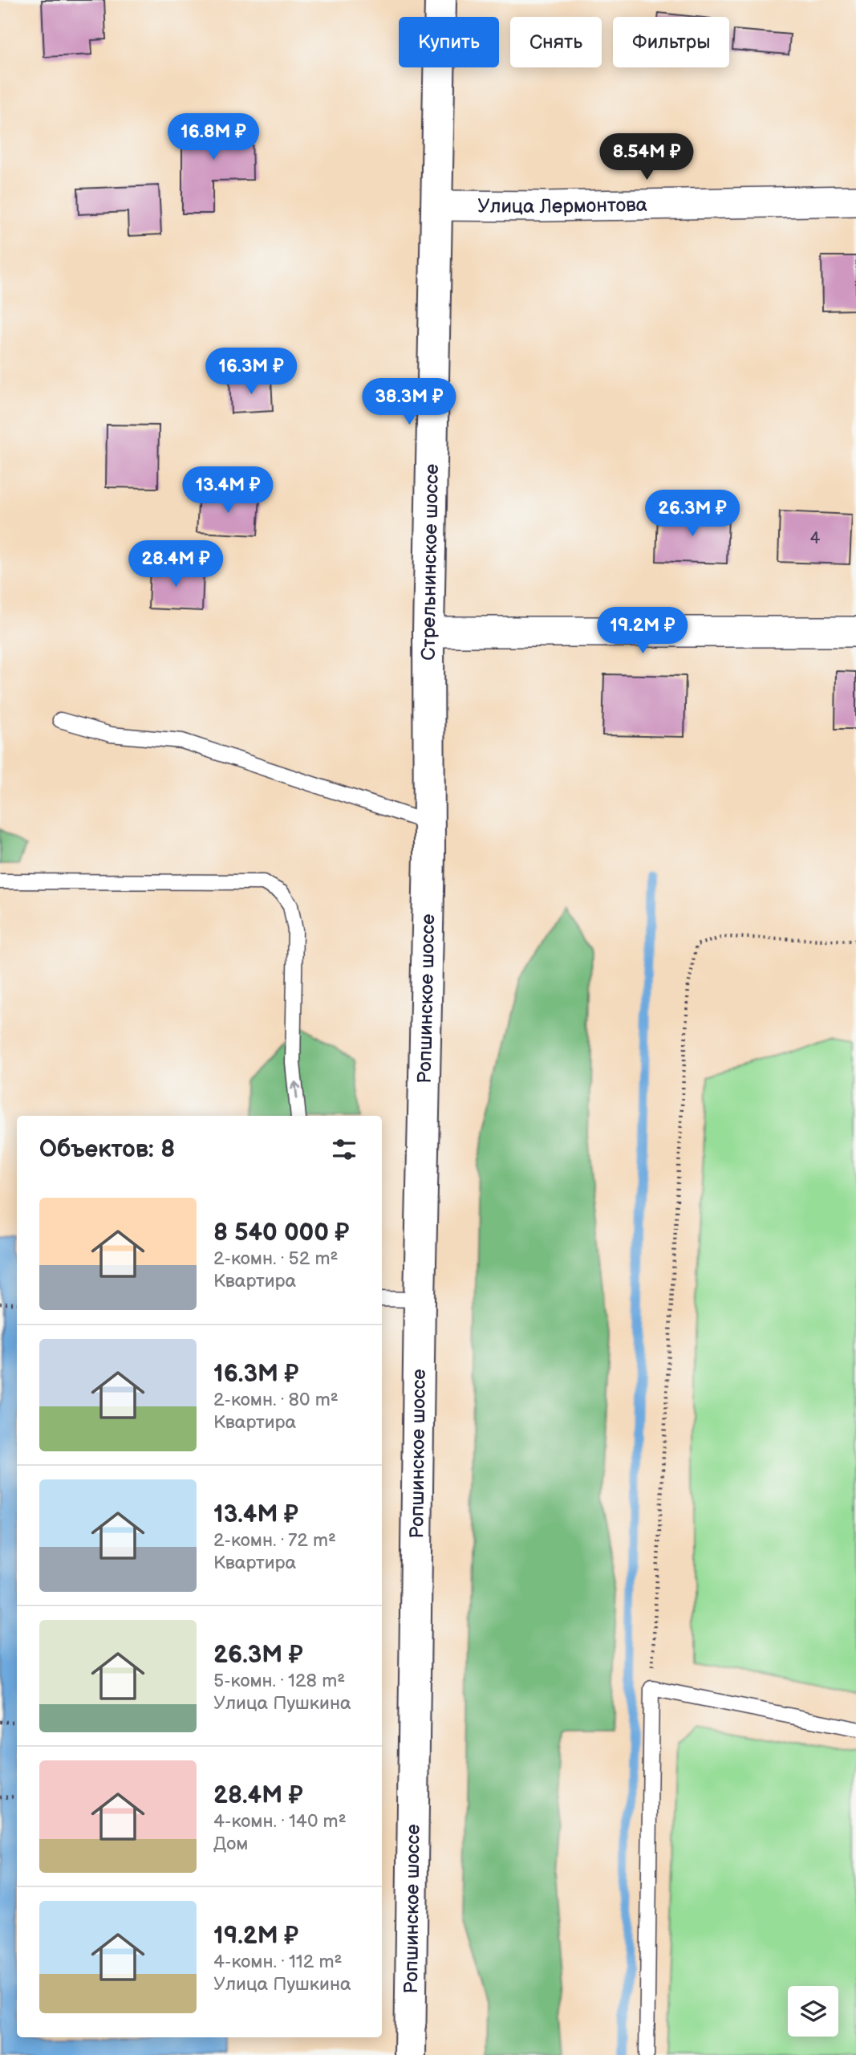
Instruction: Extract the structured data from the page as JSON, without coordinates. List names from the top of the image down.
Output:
{
  "streets": {
    "main road": ["Стрельнинское шоссе", "Ропшинское шоссе"],
    "street": ["Улица Лермонтова"]
  },
  "crossings": [
    ["Улица Лермонтова", "Стрельнинское шоссе"],
    ["Стрельнинское шоссе", "Ропшинское шоссе"]
  ],
  "house_numbers": ["4"],
  "page": {
    "chip": ["Купить", "Снять", "Фильтры"],
    "price": [
      "16.8M ₽",
      "8.54M ₽",
      "16.3M ₽",
      "38.3M ₽",
      "13.4M ₽",
      "26.3M ₽",
      "28.4M ₽",
      "19.2M ₽"
    ],
    "heading": "Объектов: 8",
    "list": [
      {
        "name": "8 540 000 ₽",
        "note": "2-комн. · 52 m² · Квартира"
      },
      {
        "name": "16.3M ₽",
        "note": "2-комн. · 80 m² · Квартира"
      },
      {
        "name": "13.4M ₽",
        "note": "2-комн. · 72 m² · Квартира"
      },
      {
        "name": "26.3M ₽",
        "note": "5-комн. · 128 m² · Улица Пушкина"
      },
      {
        "name": "28.4M ₽",
        "note": "4-комн. · 140 m² · Дом"
      },
      {
        "name": "19.2M ₽",
        "note": "4-комн. · 112 m² · Улица Пушкина"
      }
    ]
  }
}
